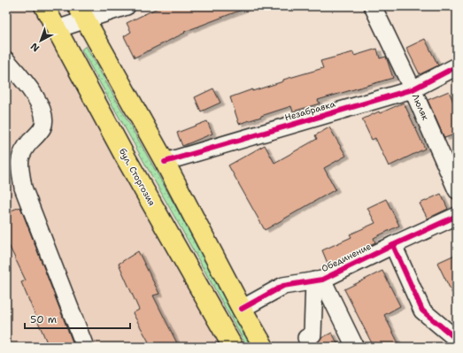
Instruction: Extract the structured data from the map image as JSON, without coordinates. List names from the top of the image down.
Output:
{
  "streets": {
    "main road": ["бул. Сторгозия"],
    "street": ["Люляк", "Незабравка", "Обединение"]
  },
  "crossings": [
    ["Люляк", "Незабравка"]
  ],
  "scale_bar": "50 m",
  "north": "bottom left"
}
